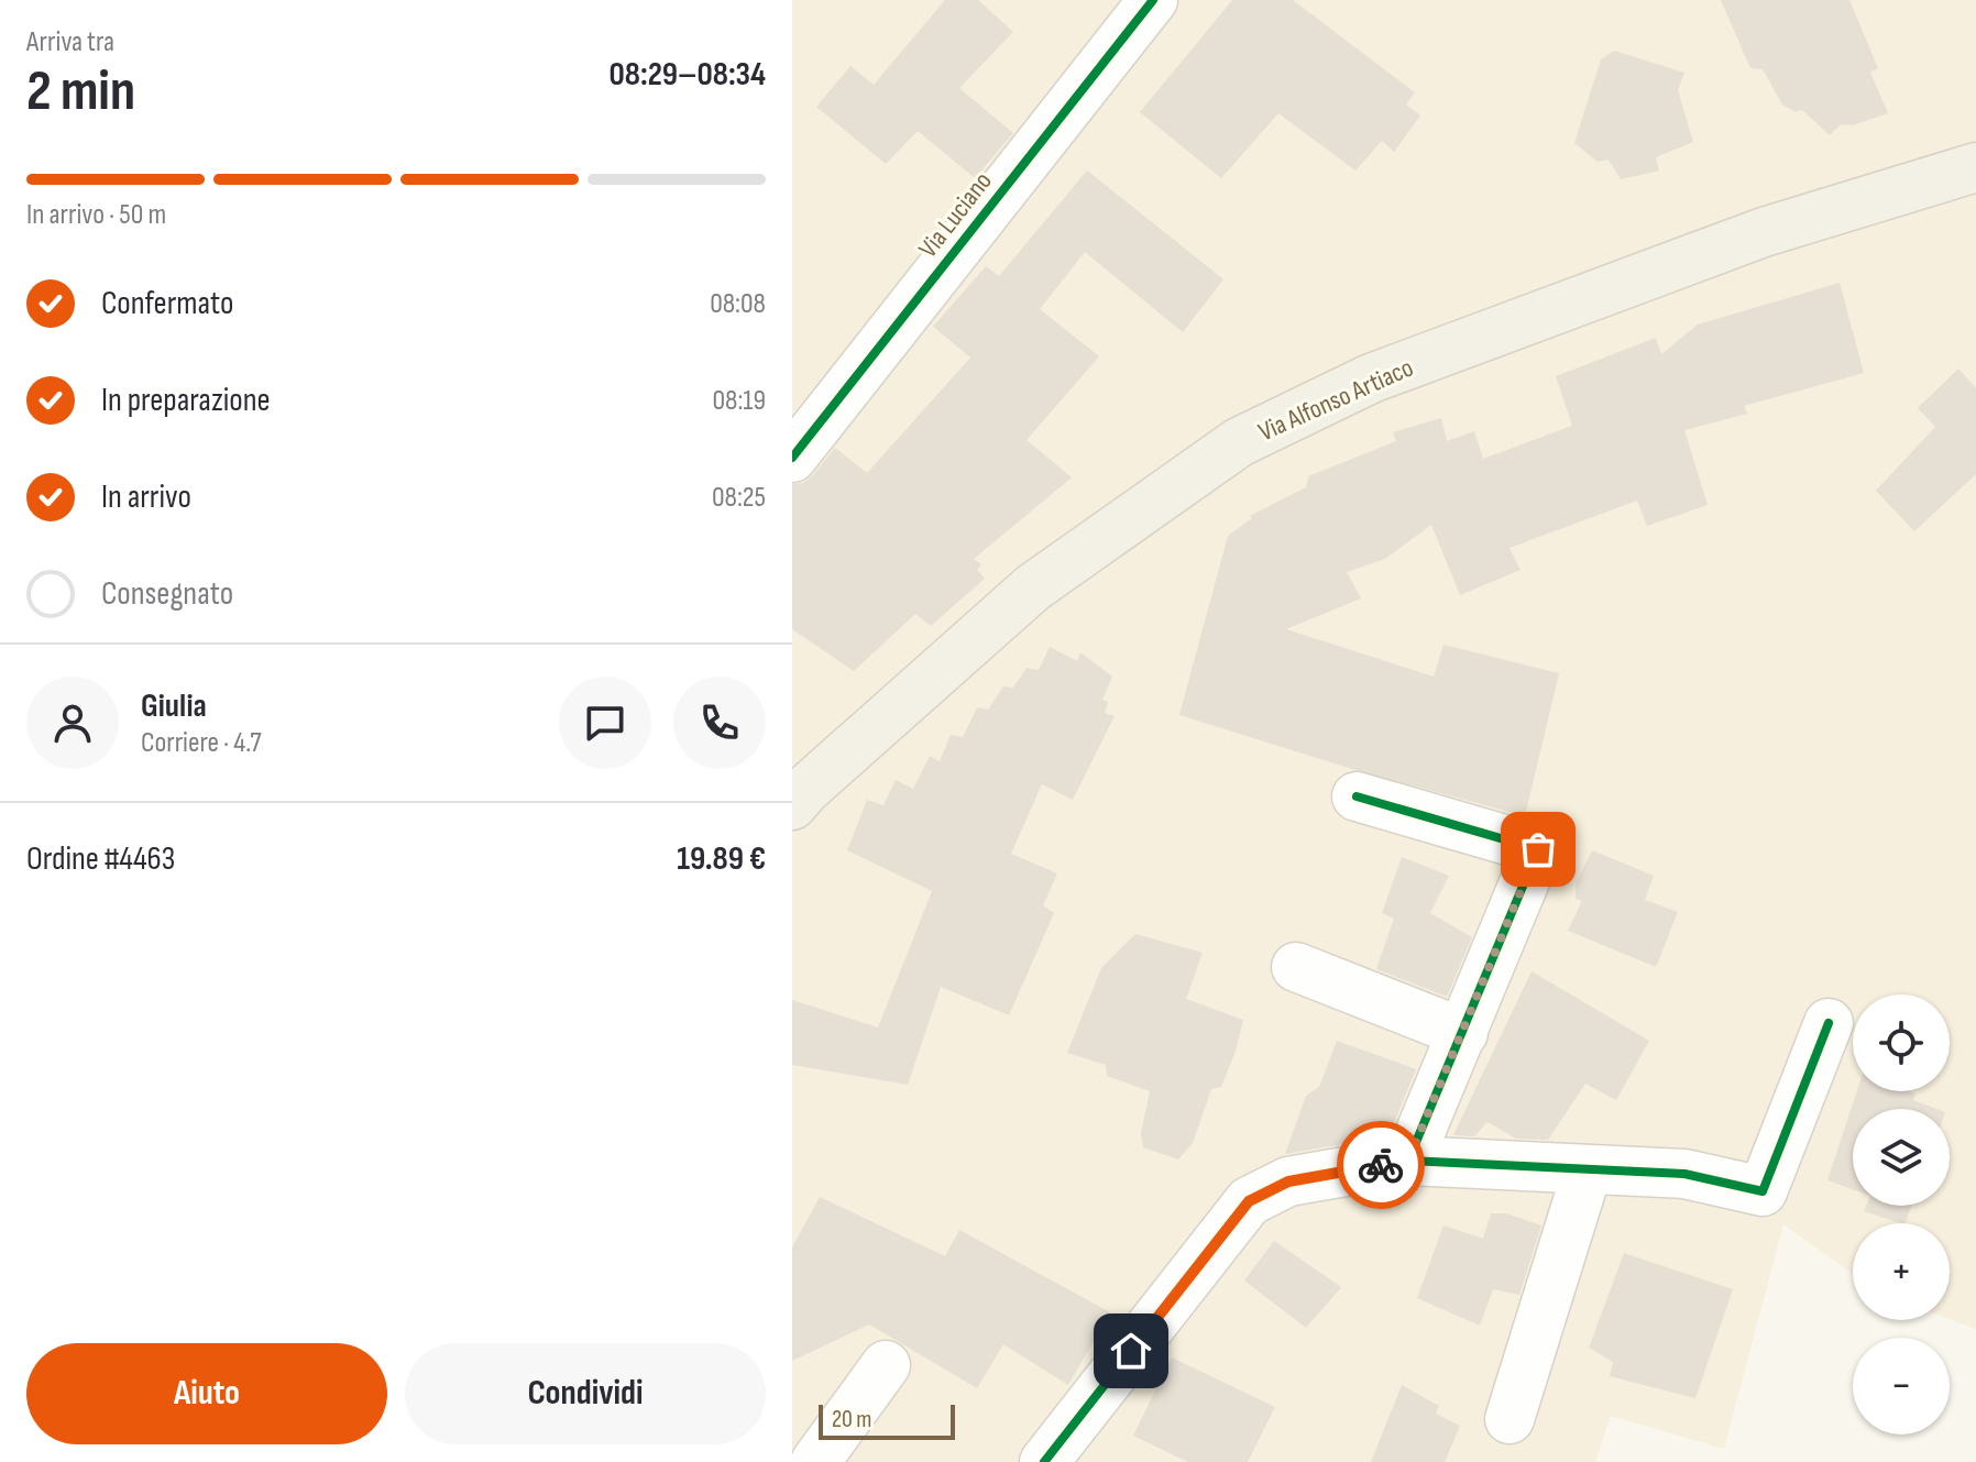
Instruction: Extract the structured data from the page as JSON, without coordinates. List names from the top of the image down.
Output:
{
  "streets": {
    "main road": ["Via Alfonso Artiaco"],
    "street": ["Via Luciano"]
  },
  "scale_bar": "20 m",
  "page": {
    "heading": ["2 min", "Arriva tra", "08:29–08:34"],
    "panel": [
      "Giulia",
      "Corriere · 4.7",
      "Ordine #4463",
      "19.89 €"
    ],
    "bar": "In arrivo · 50 m",
    "list": [
      ["Confermato", "08:08"],
      ["In preparazione", "08:19"],
      ["In arrivo", "08:25"],
      "Consegnato"
    ],
    "map_buttons": ["+", "−"],
    "buttons": ["Aiuto", "Condividi"],
    "scale": "20 m"
  }
}
